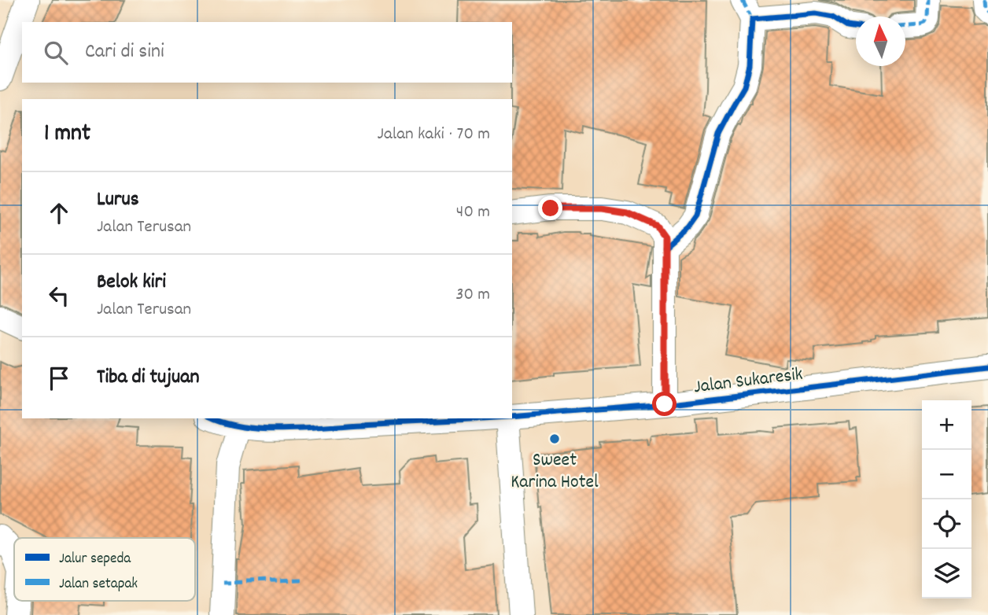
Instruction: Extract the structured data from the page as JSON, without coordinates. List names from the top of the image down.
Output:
{
  "streets": {
    "street": ["Jalan Sukaresik"]
  },
  "places": ["Sweet Karina Hotel"],
  "legend": ["Jalur sepeda", "Jalan setapak"],
  "north": "top",
  "page": {
    "search": "Cari di sini",
    "heading": ["1 mnt", "Jalan kaki · 70 m"],
    "list": [
      ["Lurus", "Jalan Terusan", "40 m"],
      ["Belok kiri", "Jalan Terusan", "30 m"],
      "Tiba di tujuan"
    ],
    "map_buttons": ["+", "−"]
  }
}
